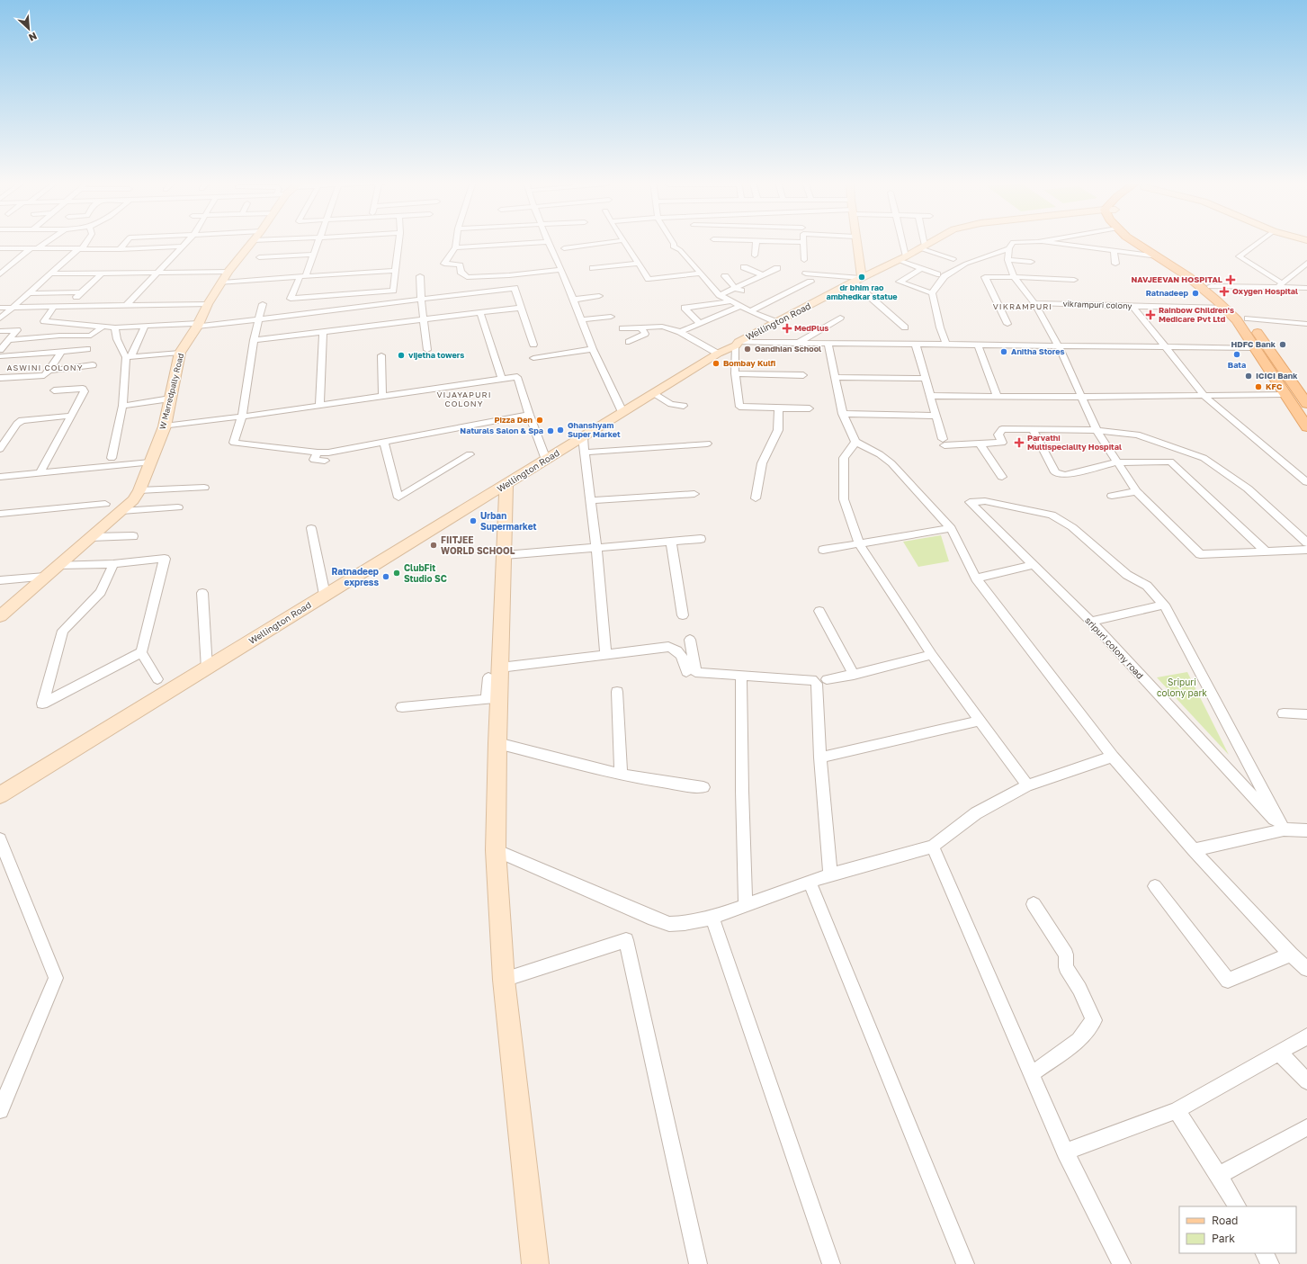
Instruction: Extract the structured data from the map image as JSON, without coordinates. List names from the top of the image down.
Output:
{
  "streets": {
    "main road": ["Wellington Road", "W Marredpally Road"],
    "street": ["vikrampuri colony", "sripuri colony road"]
  },
  "districts": ["VIKRAMPURI", "ASWINI COLONY", "VIJAYAPURI COLONY"],
  "parks": ["Sripuri colony park"],
  "places": {
    "other": [
      "dr bhim rao ambhedkar statue",
      "Ratnadeep",
      "HDFC Bank",
      "Gandhian School",
      "Anitha Stores",
      "Bata",
      "vijetha towers",
      "Bombay Kulfi",
      "ICICI Bank",
      "KFC",
      "Pizza Den",
      "Ghanshyam Super Market",
      "Naturals Salon & Spa",
      "Urban Supermarket",
      "FIITJEE WORLD SCHOOL",
      "ClubFit Studio SC",
      "Ratnadeep express"
    ],
    "health": [
      "NAVJEEVAN HOSPITAL",
      "Oxygen Hospital",
      "Rainbow Children's Medicare Pvt Ltd",
      "MedPlus",
      "Parvathi Multispeciality Hospital"
    ]
  },
  "legend": ["Road", "Park"],
  "north": "bottom right"
}
